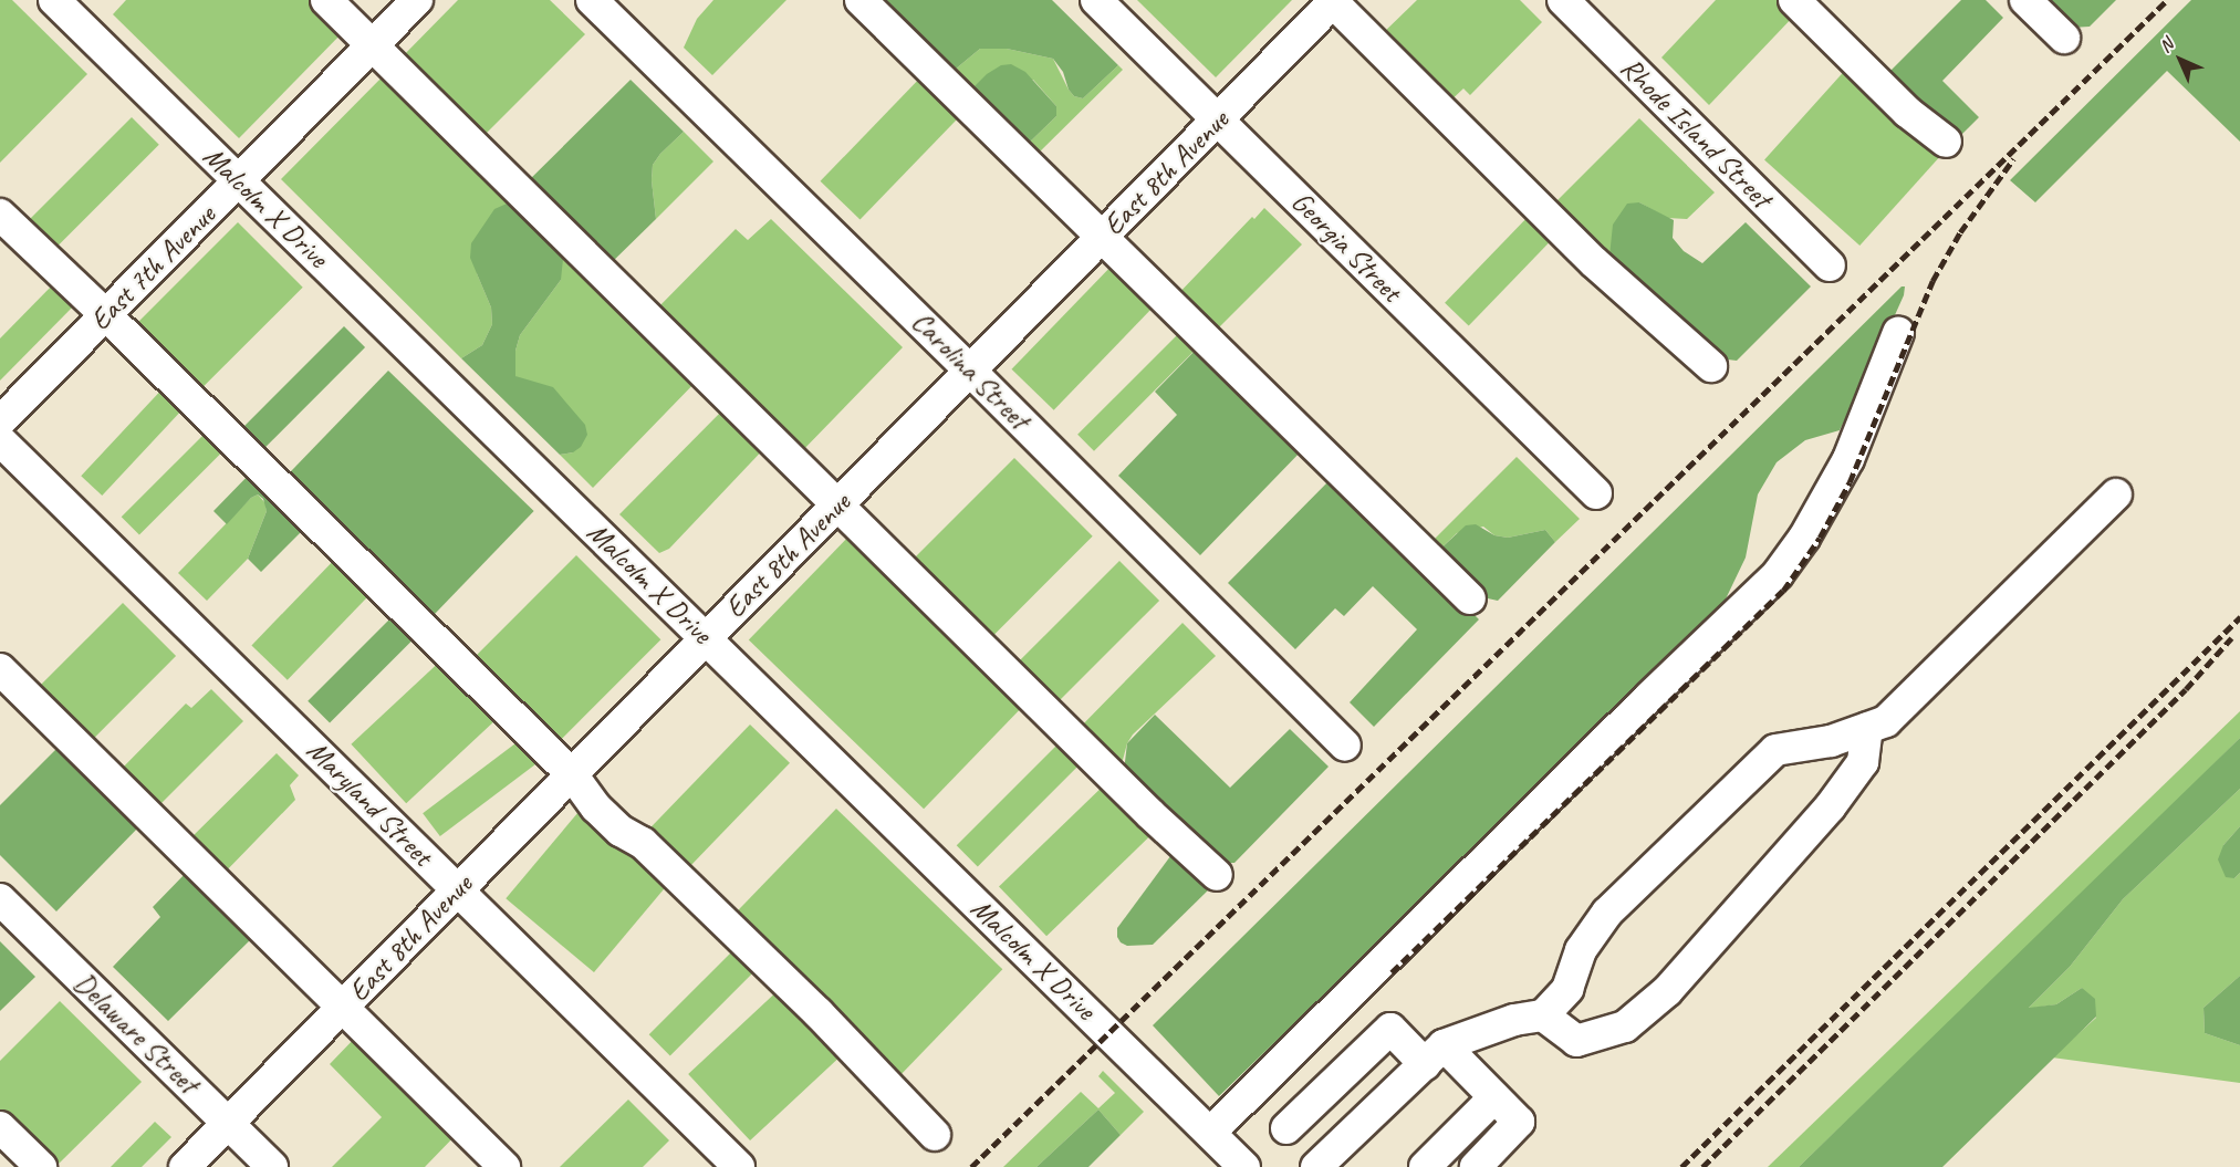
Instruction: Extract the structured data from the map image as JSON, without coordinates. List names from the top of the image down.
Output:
{
  "streets": {
    "street": [
      "Rhode Island Street",
      "East 8th Avenue",
      "Malcolm X Drive",
      "Georgia Street",
      "East 7th Avenue",
      "Carolina Street",
      "Maryland Street",
      "Delaware Street"
    ]
  },
  "crossings": [
    ["East 8th Avenue", "Malcolm X Drive"],
    ["East 8th Avenue", "Georgia Street"],
    ["East 8th Avenue", "Carolina Street"],
    ["East 8th Avenue", "Maryland Street"],
    ["East 8th Avenue", "Delaware Street"],
    ["Malcolm X Drive", "East 7th Avenue"]
  ],
  "north": "top left"
}
